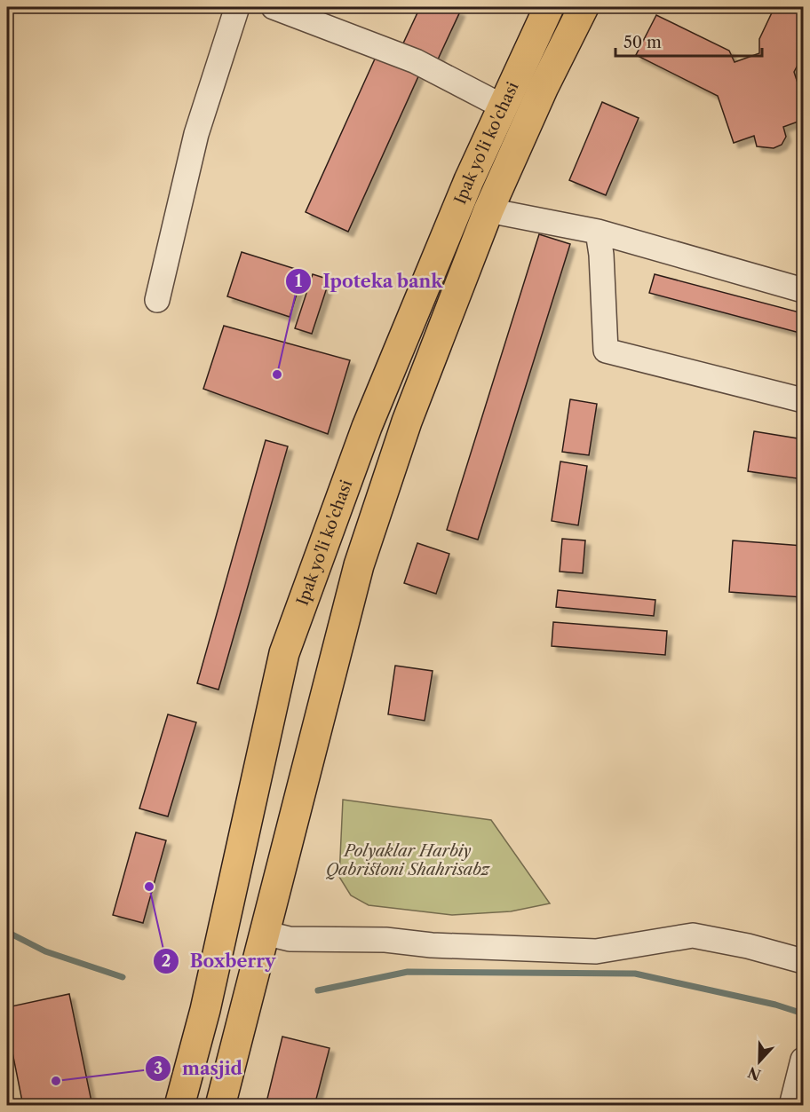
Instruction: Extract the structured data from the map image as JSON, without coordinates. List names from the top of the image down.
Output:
{
  "streets": {
    "main road": ["Ipak yo'li ko'chasi"]
  },
  "parks": ["Polyaklar Harbiy Qabristoni Shahrisabz"],
  "places": ["Ipoteka bank", "Boxberry", "masjid"],
  "scale_bar": "50 m",
  "north": "bottom"
}
